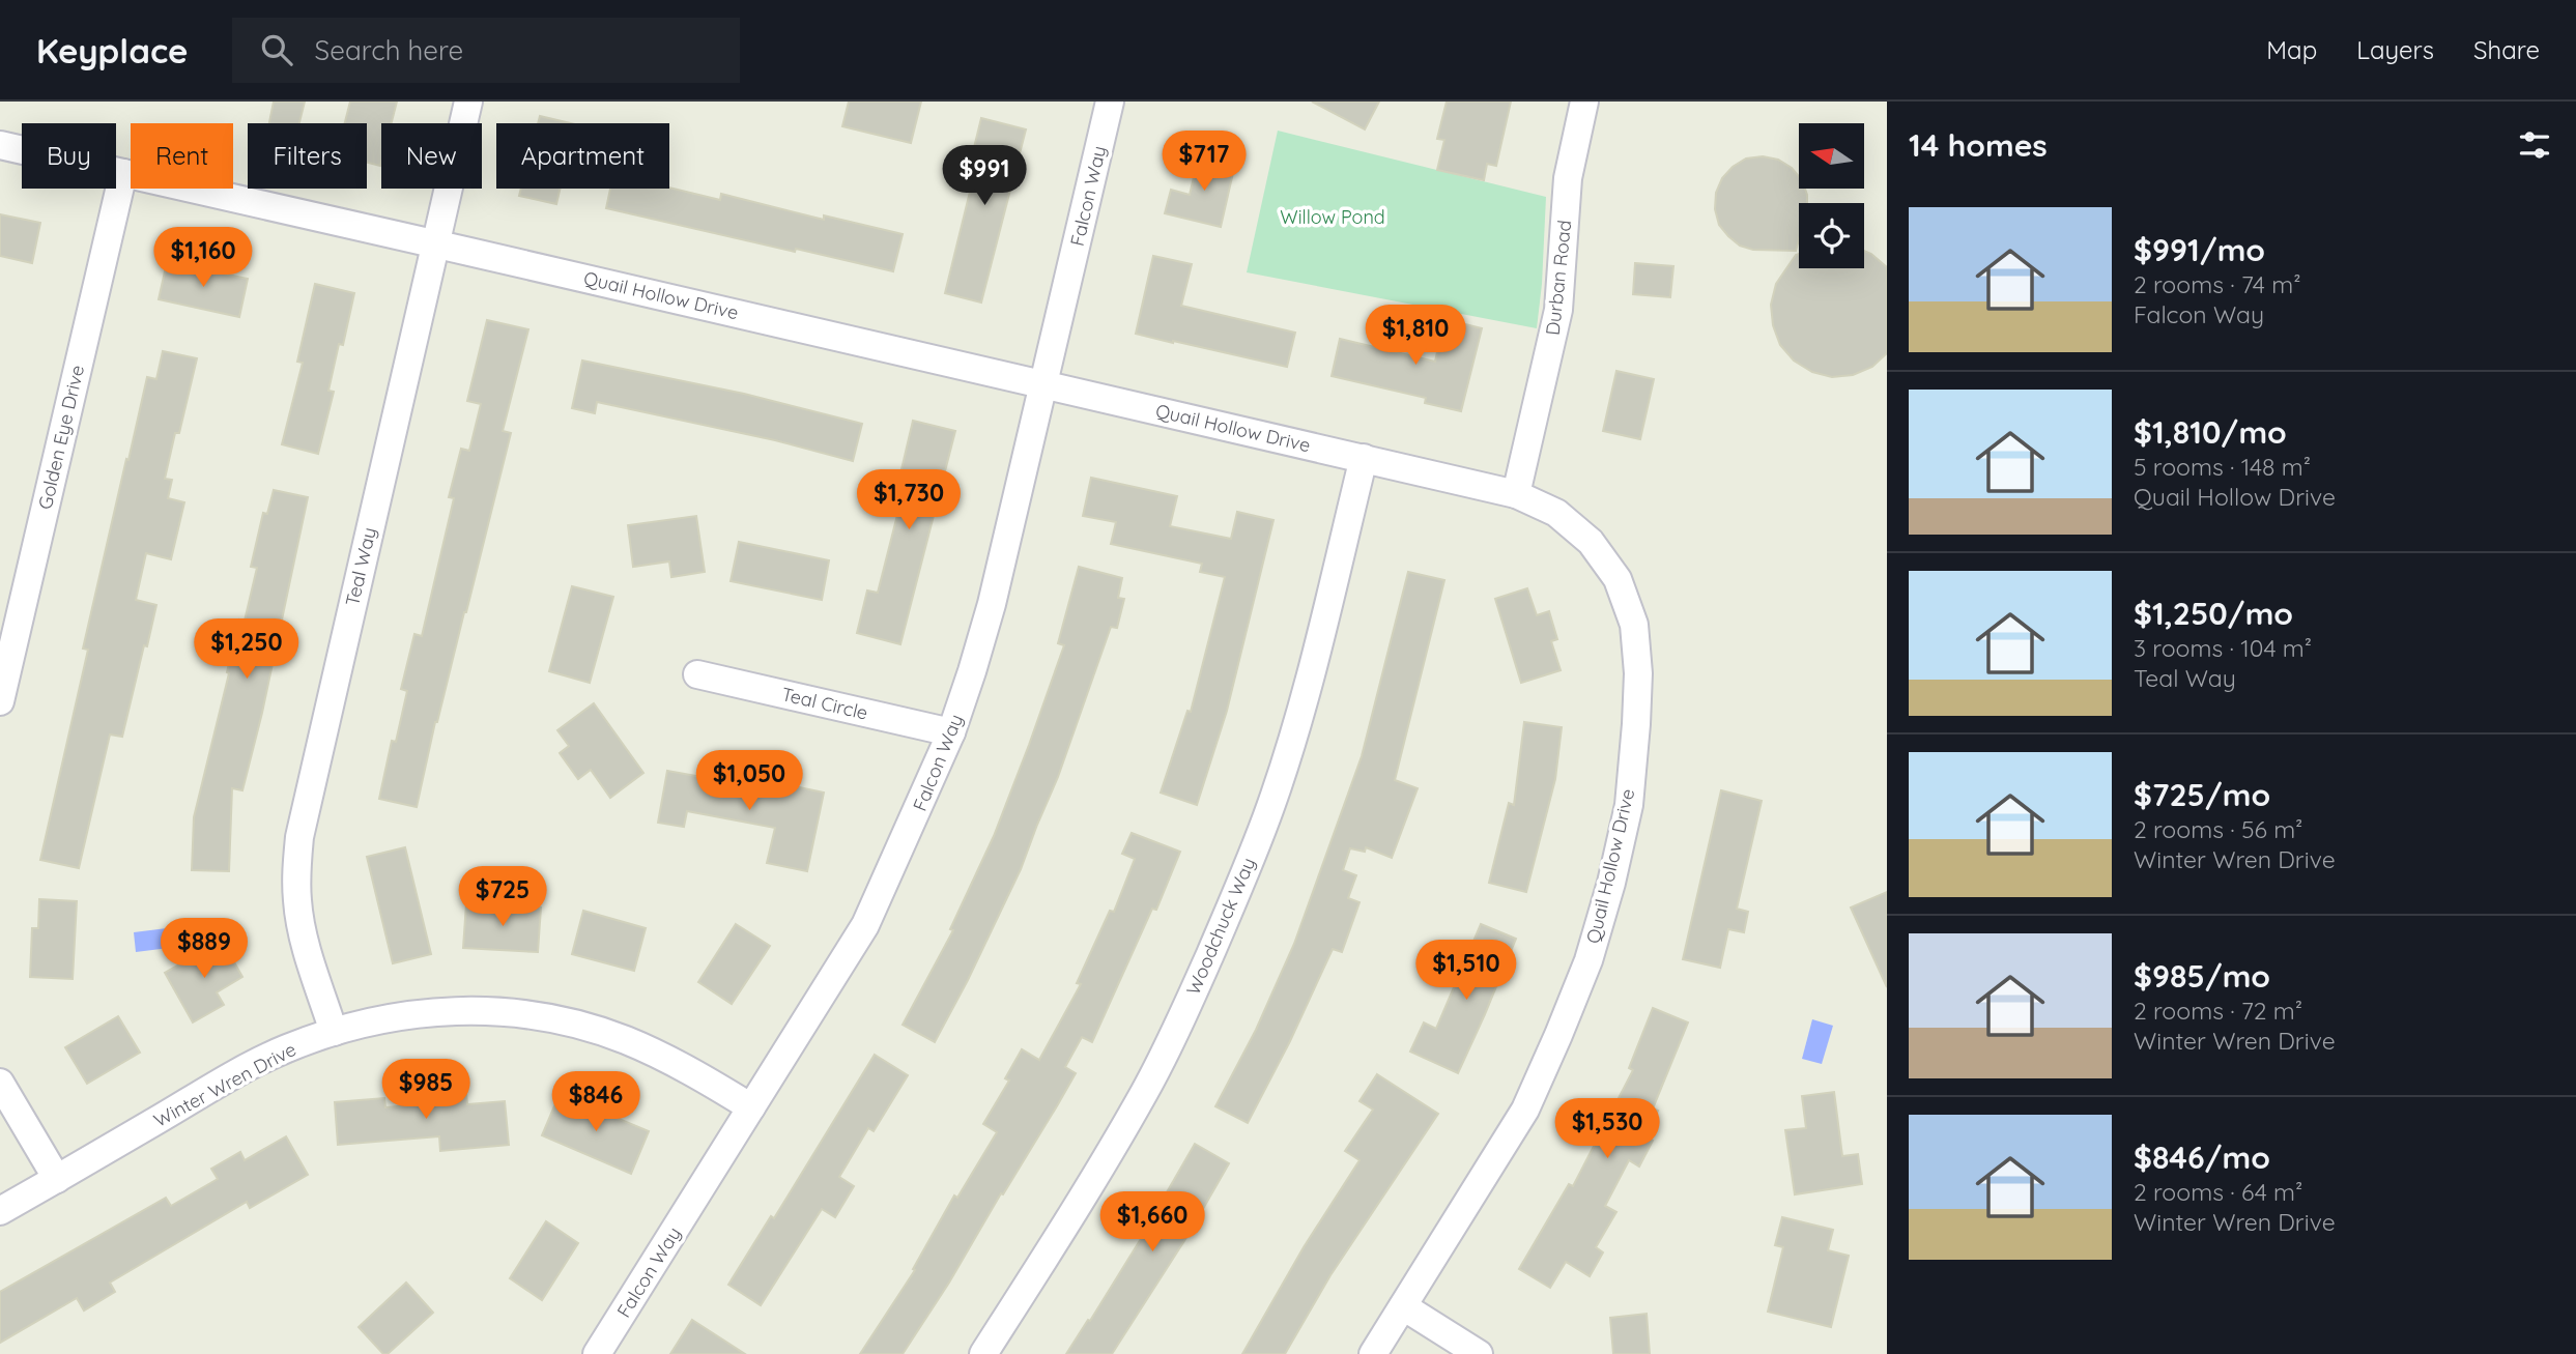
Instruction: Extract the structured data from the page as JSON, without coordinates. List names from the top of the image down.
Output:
{
  "streets": {
    "street": [
      "Falcon Way",
      "Durban Road",
      "Quail Hollow Drive",
      "Golden Eye Drive",
      "Teal Way",
      "Teal Circle",
      "Woodchuck Way",
      "Winter Wren Drive"
    ]
  },
  "crossings": [
    ["Falcon Way", "Quail Hollow Drive"],
    ["Falcon Way", "Teal Circle"],
    ["Falcon Way", "Winter Wren Drive"],
    ["Durban Road", "Quail Hollow Drive"],
    ["Quail Hollow Drive", "Golden Eye Drive"],
    ["Quail Hollow Drive", "Teal Way"],
    ["Quail Hollow Drive", "Woodchuck Way"],
    ["Teal Way", "Winter Wren Drive"]
  ],
  "parks": ["Willow Pond"],
  "north": "left",
  "page": {
    "header": "Keyplace",
    "search": "Search here",
    "nav": ["Map", "Layers", "Share"],
    "heading": "14 homes",
    "chip": [
      "Buy",
      "Rent",
      "Filters",
      "New",
      "Apartment"
    ],
    "price": [
      "$717",
      "$991",
      "$1,160",
      "$1,810",
      "$1,730",
      "$1,250",
      "$1,050",
      "$725",
      "$889",
      "$1,510",
      "$985",
      "$846",
      "$1,530",
      "$1,660"
    ],
    "list": [
      {
        "name": "$991/mo",
        "note": "2 rooms · 74 m² · Falcon Way"
      },
      {
        "name": "$1,810/mo",
        "note": "5 rooms · 148 m² · Quail Hollow Drive"
      },
      {
        "name": "$1,250/mo",
        "note": "3 rooms · 104 m² · Teal Way"
      },
      {
        "name": "$725/mo",
        "note": "2 rooms · 56 m² · Winter Wren Drive"
      },
      {
        "name": "$985/mo",
        "note": "2 rooms · 72 m² · Winter Wren Drive"
      },
      {
        "name": "$846/mo",
        "note": "2 rooms · 64 m² · Winter Wren Drive"
      }
    ]
  }
}
